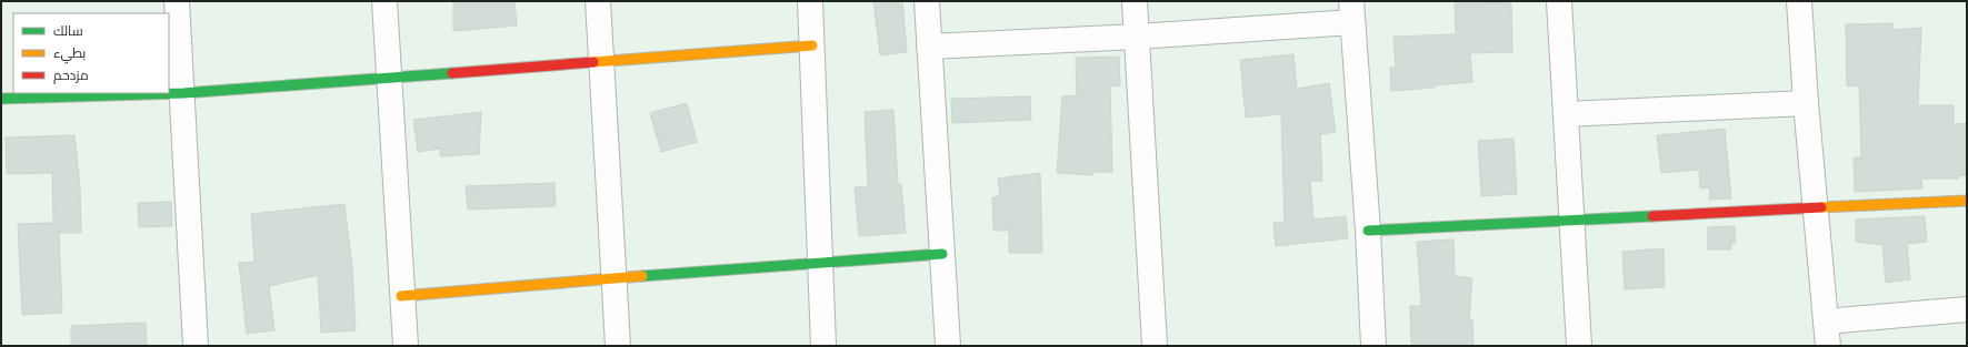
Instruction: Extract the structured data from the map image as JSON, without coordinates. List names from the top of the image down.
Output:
{
  "legend": ["سالك", "بطيء", "مزدحم"]
}
